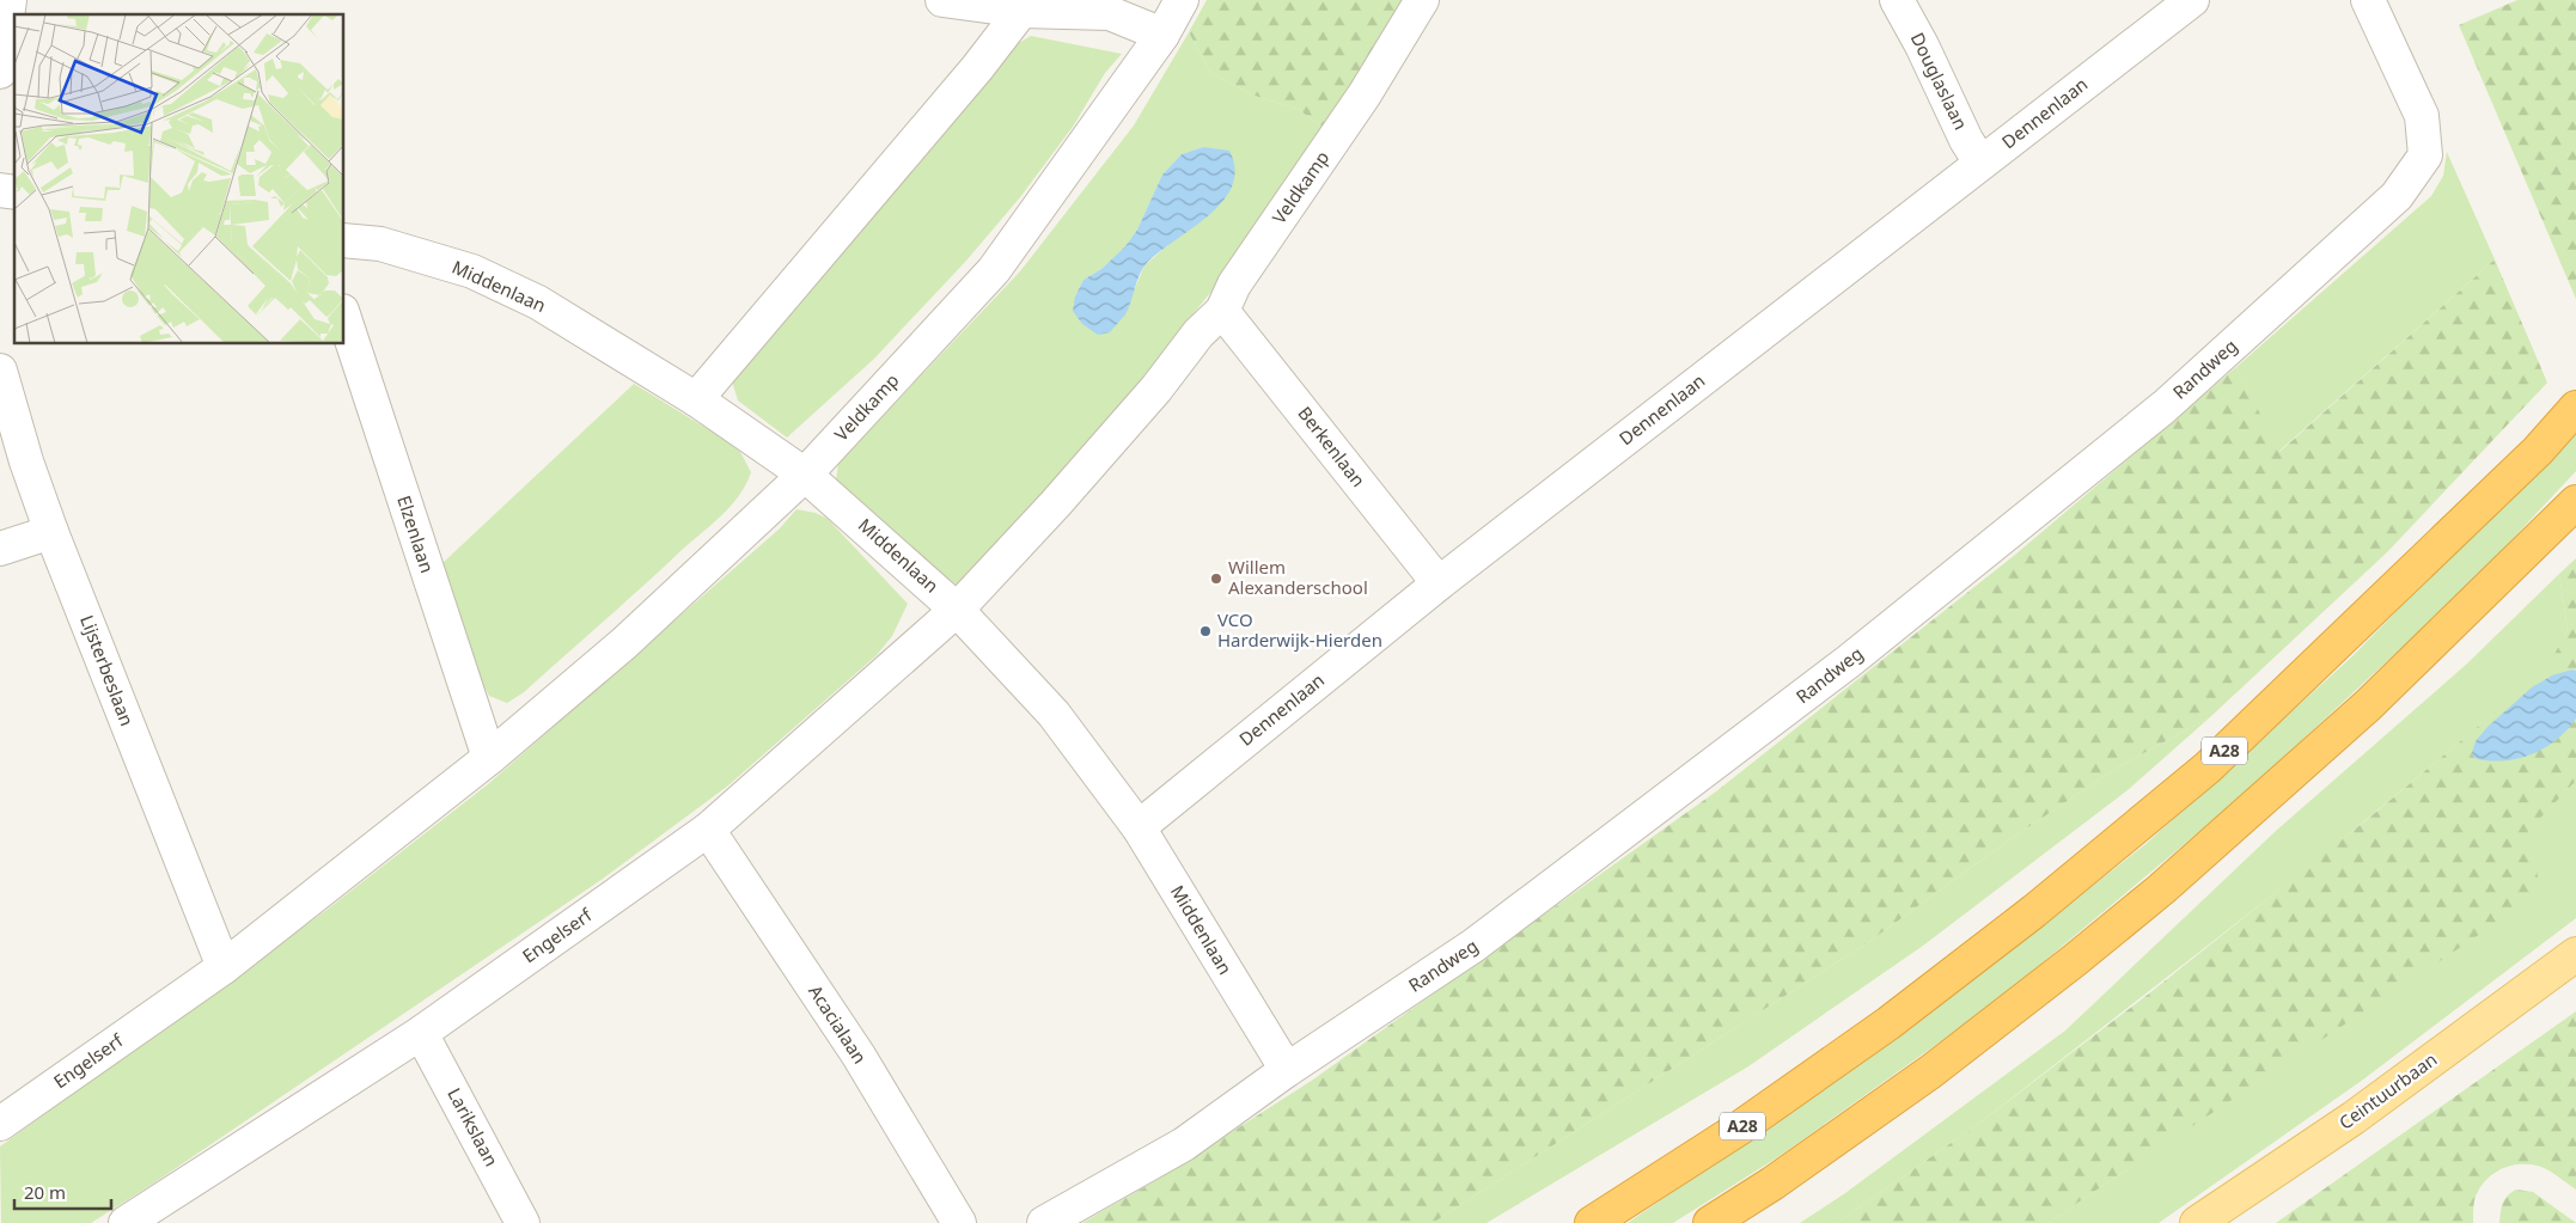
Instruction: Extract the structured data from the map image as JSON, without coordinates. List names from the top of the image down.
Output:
{
  "streets": {
    "highway": ["A28"],
    "main road": ["Ceintuurbaan"],
    "street": [
      "Douglaslaan",
      "Dennenlaan",
      "Veldkamp",
      "Middenlaan",
      "Randweg",
      "Berkenlaan",
      "Elzenlaan",
      "Lijsterbeslaan",
      "Engelserf",
      "Acacialaan",
      "Larikslaan"
    ]
  },
  "crossings": [
    ["Douglaslaan", "Dennenlaan"],
    ["Dennenlaan", "Middenlaan"],
    ["Dennenlaan", "Berkenlaan"],
    ["Veldkamp", "Middenlaan"],
    ["Veldkamp", "Berkenlaan"],
    ["Veldkamp", "Elzenlaan"],
    ["Veldkamp", "Engelserf"],
    ["Middenlaan", "Randweg"],
    ["Middenlaan", "Engelserf"],
    ["Elzenlaan", "Engelserf"],
    ["Lijsterbeslaan", "Engelserf"],
    ["Engelserf", "Acacialaan"],
    ["Engelserf", "Larikslaan"]
  ],
  "places": ["Willem Alexanderschool", "VCO Harderwijk-Hierden"],
  "scale_bar": "20 m"
}
